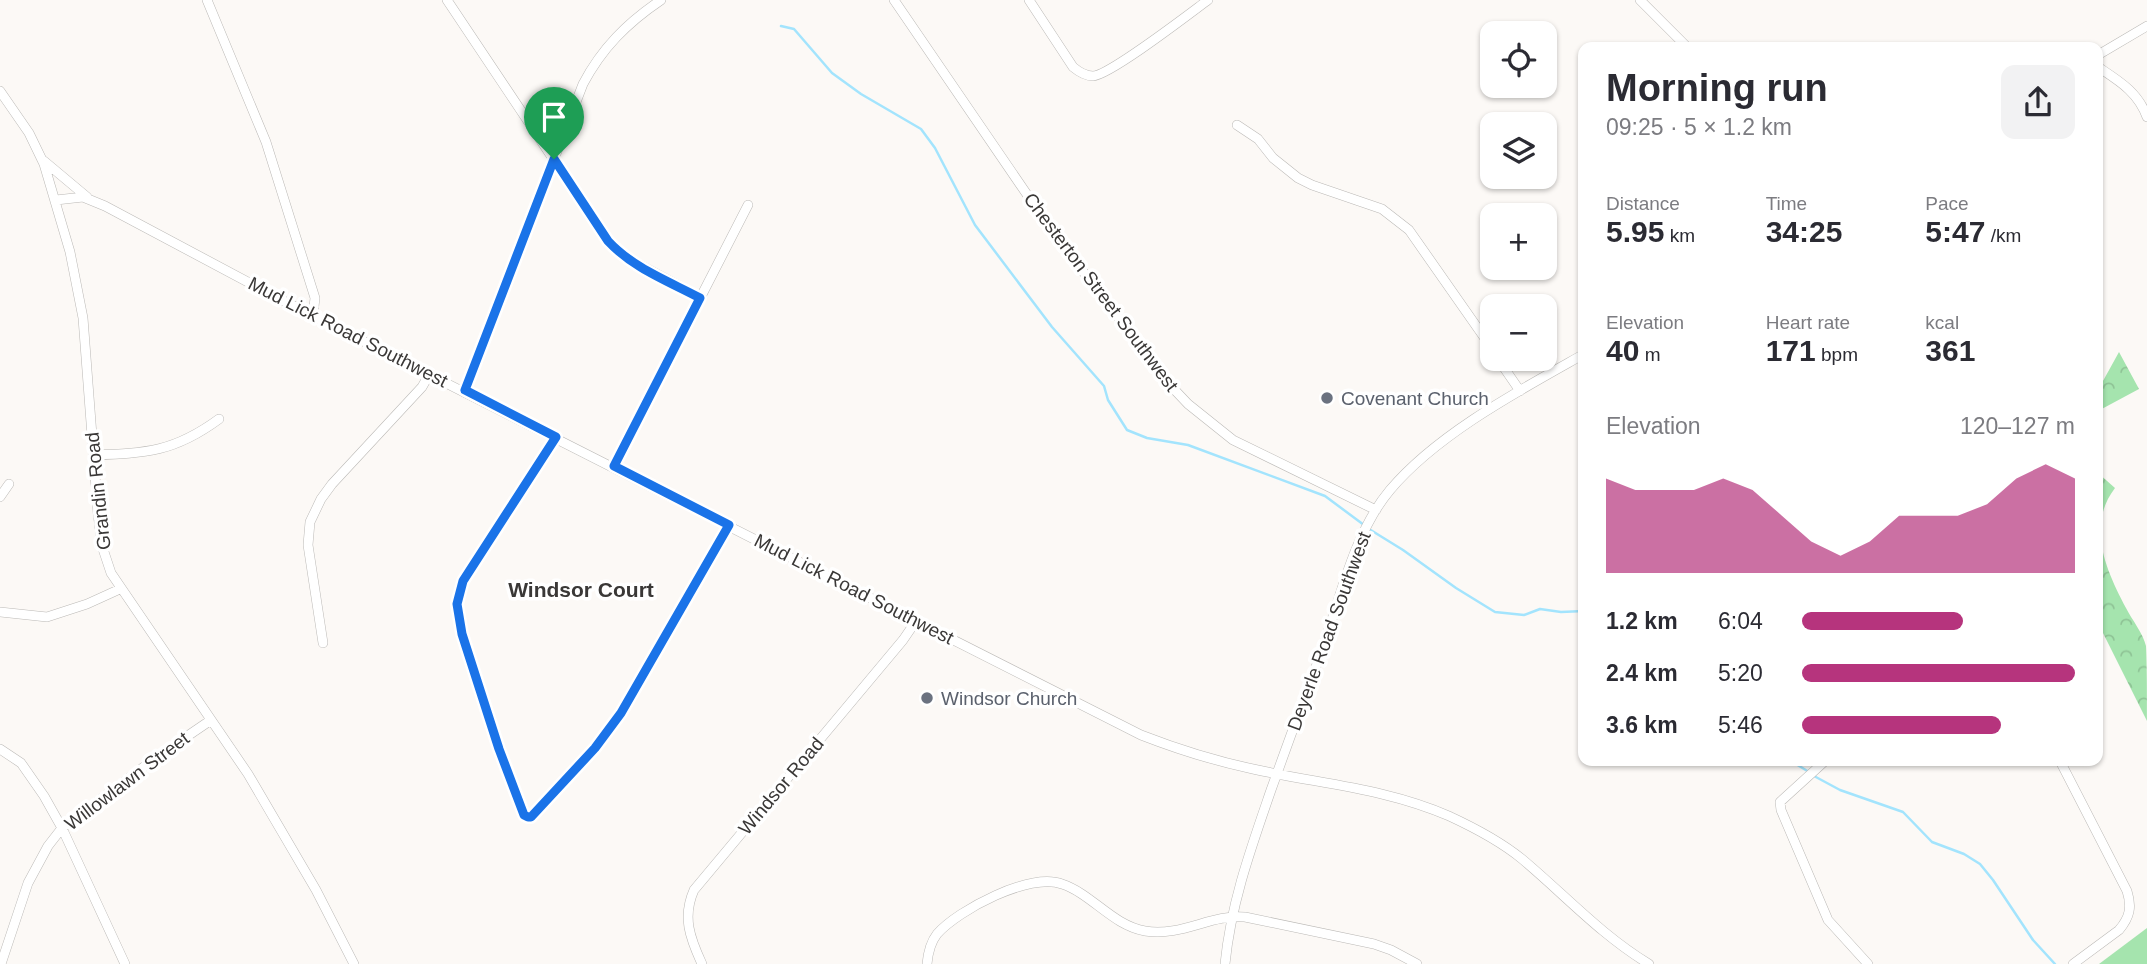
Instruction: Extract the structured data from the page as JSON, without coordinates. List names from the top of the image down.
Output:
{
  "streets": {
    "street": [
      "Chesterton Street Southwest",
      "Mud Lick Road Southwest",
      "Grandin Road",
      "Deyerle Road Southwest",
      "Willowlawn Street",
      "Windsor Road"
    ]
  },
  "crossings": [
    ["Chesterton Street Southwest", "Deyerle Road Southwest"],
    ["Mud Lick Road Southwest", "Grandin Road"],
    ["Mud Lick Road Southwest", "Deyerle Road Southwest"],
    ["Mud Lick Road Southwest", "Windsor Road"],
    ["Grandin Road", "Willowlawn Street"]
  ],
  "districts": ["Windsor Court"],
  "places": ["Covenant Church", "Windsor Church"],
  "page": {
    "map_buttons": ["+", "−"],
    "heading": ["Morning run", "09:25 · 5 × 1.2 km"],
    "stats": [
      ["Distance", "5.95 km"],
      ["Time", "34:25"],
      ["Pace", "5:47 /km"],
      ["Elevation", "40 m"],
      ["Heart rate", "171 bpm"],
      ["kcal", "361"]
    ],
    "chart": ["Elevation", "120–127 m"],
    "list": [
      {
        "name": "1.2 km",
        "note": "6:04"
      },
      {
        "name": "2.4 km",
        "note": "5:20"
      },
      {
        "name": "3.6 km",
        "note": "5:46"
      }
    ]
  }
}
